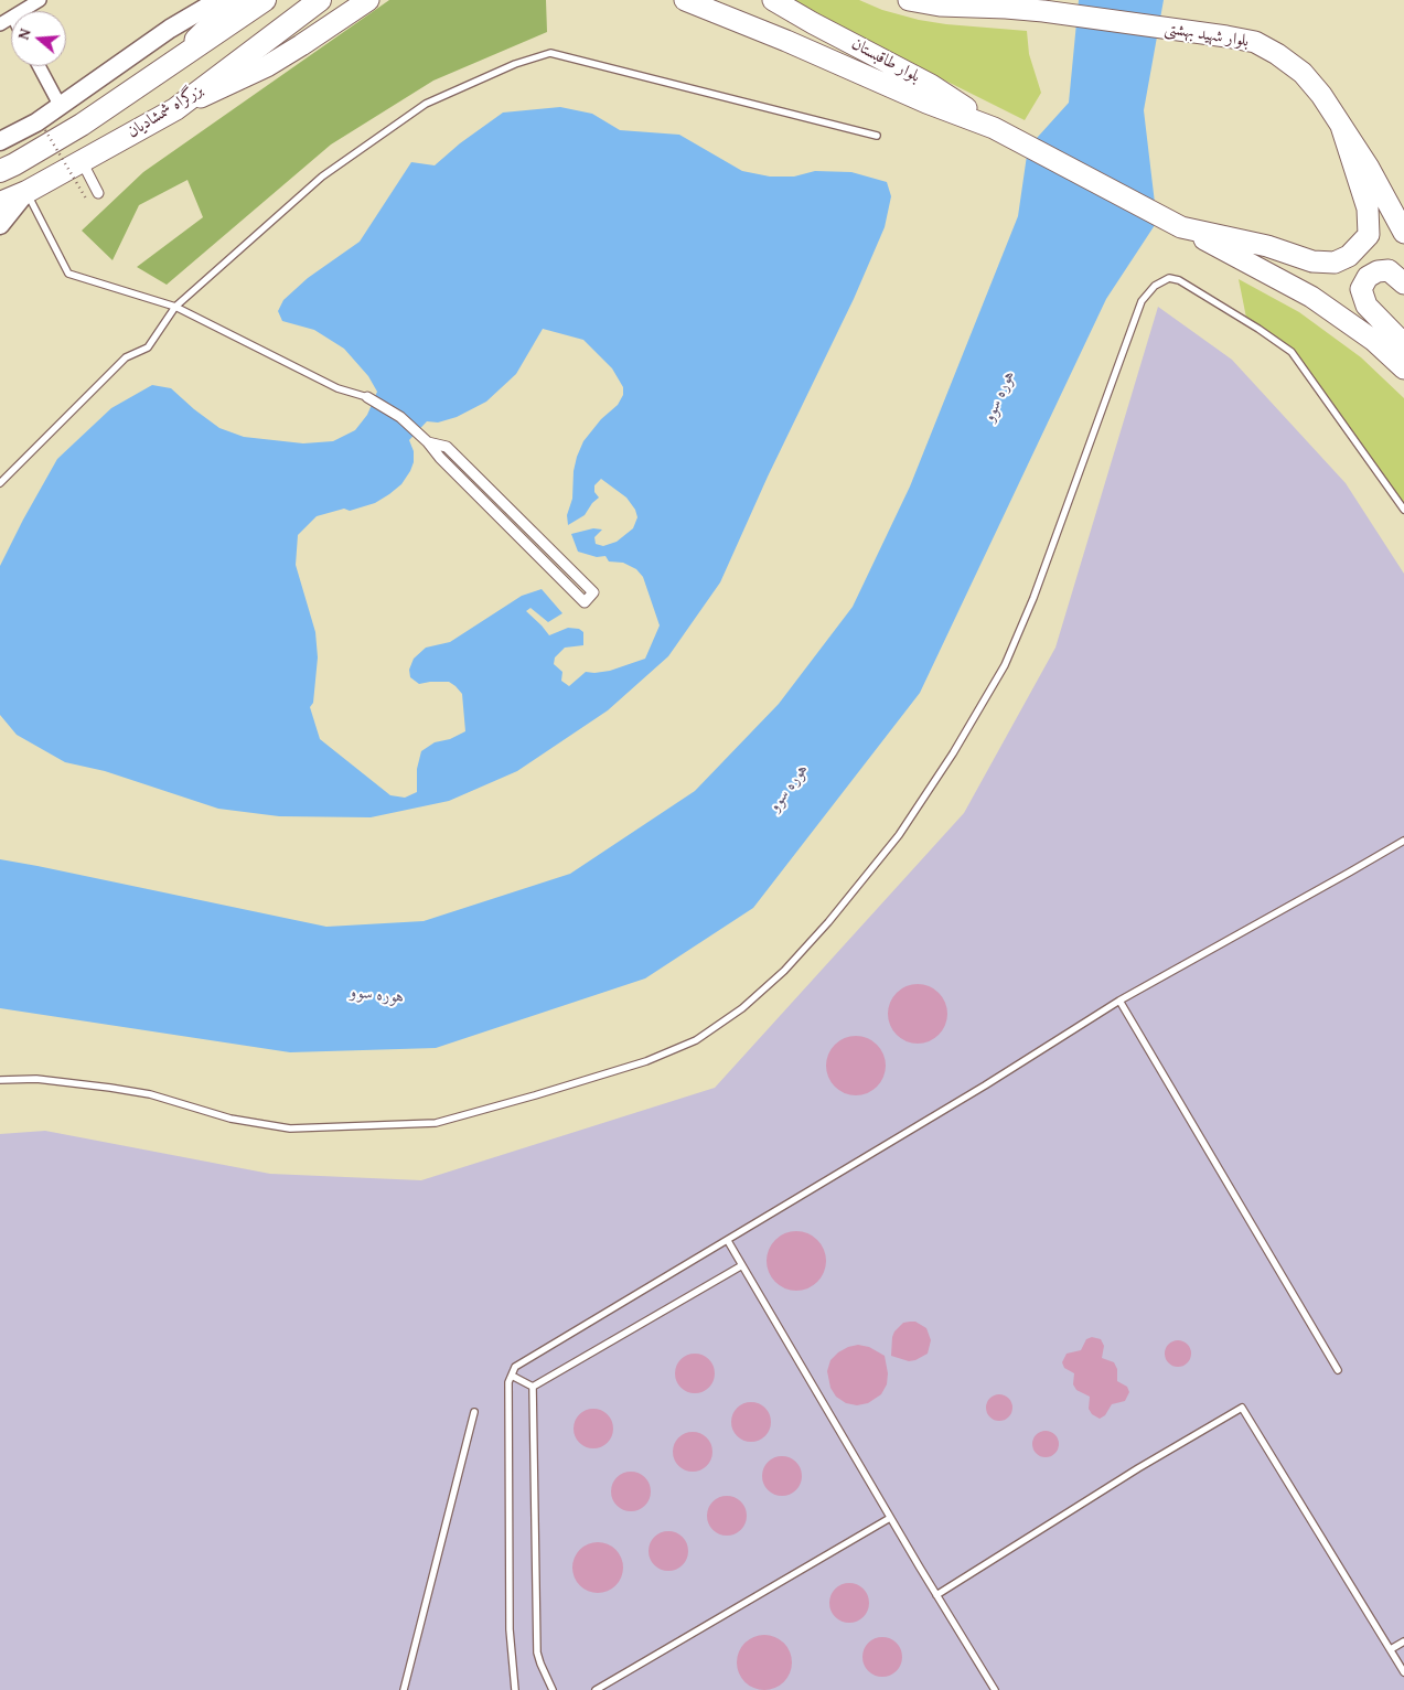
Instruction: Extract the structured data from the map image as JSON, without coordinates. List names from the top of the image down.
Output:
{
  "streets": {
    "highway": ["بزرگراه شمشادیان"],
    "main road": ["بلوار شهید بهشتی", "بلوار طاقبستان"]
  },
  "water": ["هوره سوو"],
  "north": "left"
}
